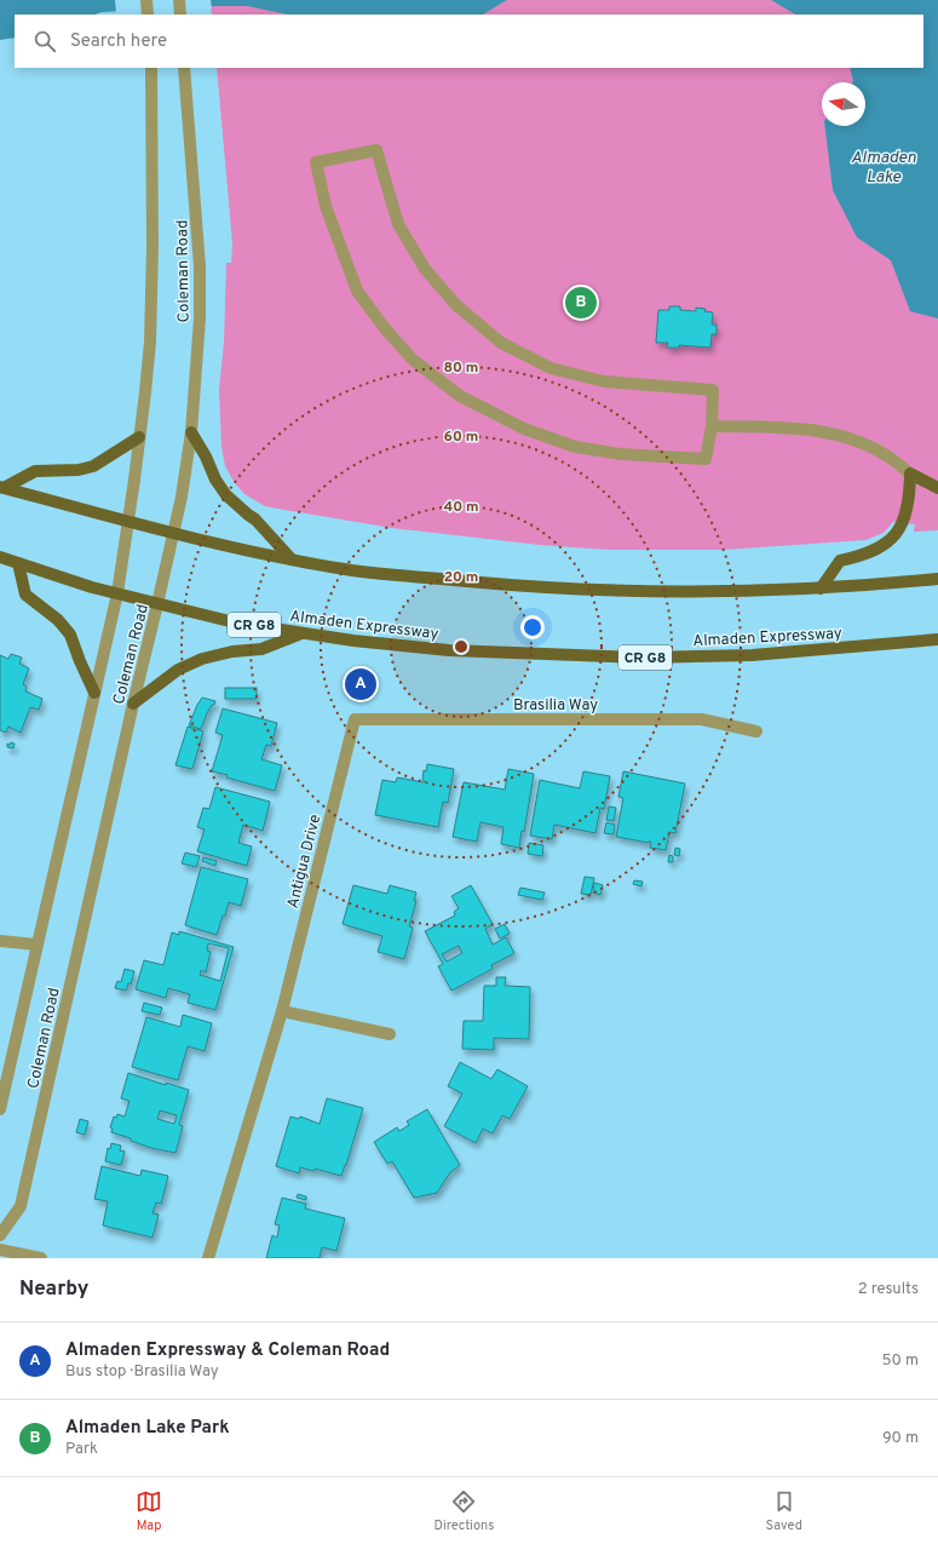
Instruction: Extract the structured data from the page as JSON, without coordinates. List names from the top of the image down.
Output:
{
  "streets": {
    "main road": ["Almaden Expressway", "CR G8"],
    "street": ["Coleman Road", "Brasilia Way", "Antigua Drive"]
  },
  "crossings": [
    ["Coleman Road", "Almaden Expressway"],
    ["Brasilia Way", "Antigua Drive"]
  ],
  "water": ["Almaden Lake"],
  "north": "left",
  "page": {
    "search": "Search here",
    "pins": ["B", "A"],
    "heading": ["Nearby", "2 results"],
    "list": [
      {
        "mark": "A",
        "name": "Almaden Expressway & Coleman Road",
        "note": "Bus stop · Brasilia Way",
        "value": "50 m"
      },
      {
        "mark": "B",
        "name": "Almaden Lake Park",
        "note": "Park",
        "value": "90 m"
      }
    ],
    "nav": ["Map", "Directions", "Saved"]
  },
  "rings": [
    "80 m",
    "60 m",
    "40 m",
    "20 m"
  ]
}
